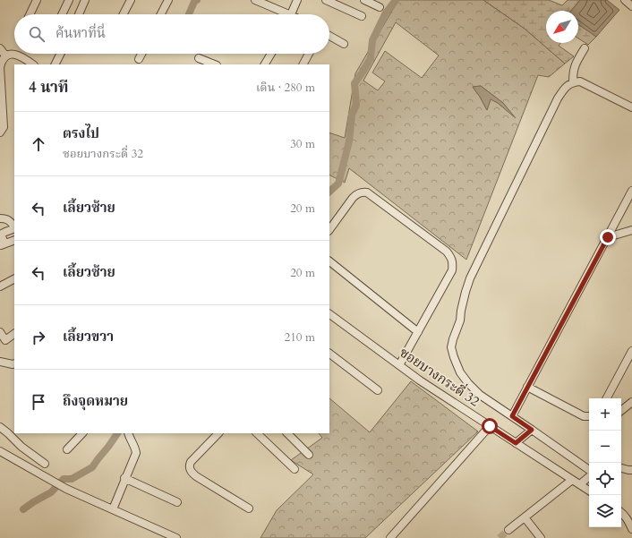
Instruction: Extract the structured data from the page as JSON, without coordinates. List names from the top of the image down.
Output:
{
  "streets": {
    "street": ["ซอยบางกระดี่ 32"]
  },
  "north": "bottom left",
  "page": {
    "search": "ค้นหาที่นี่",
    "heading": ["4 นาที", "เดิน · 280 m"],
    "list": [
      ["ตรงไป", "ซอยบางกระดี่ 32", "30 m"],
      ["เลี้ยวซ้าย", "20 m"],
      ["เลี้ยวซ้าย", "20 m"],
      ["เลี้ยวขวา", "210 m"],
      "ถึงจุดหมาย"
    ],
    "map_buttons": ["+", "−"]
  }
}
